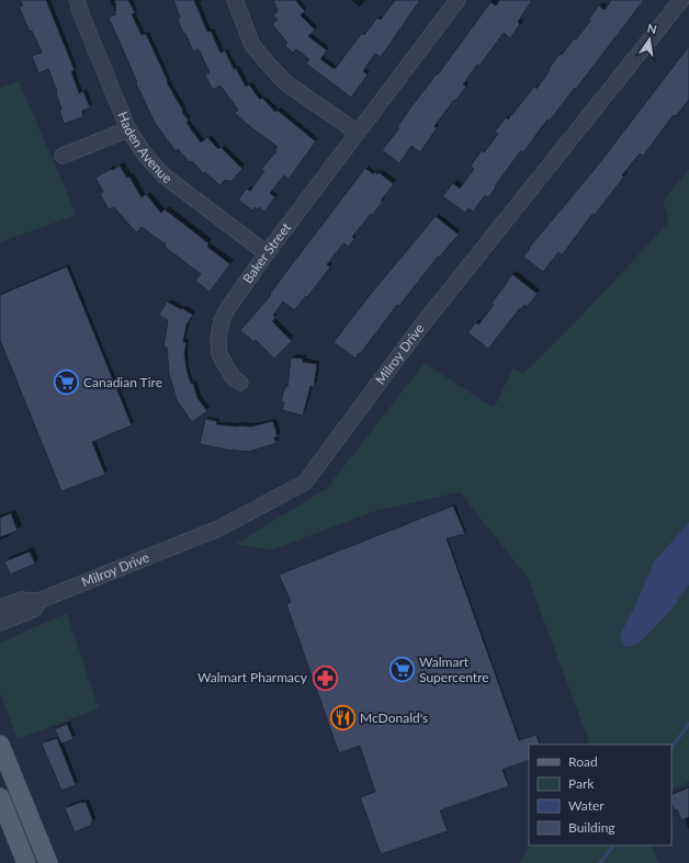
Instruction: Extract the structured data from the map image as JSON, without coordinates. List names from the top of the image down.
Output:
{
  "streets": {
    "street": ["Haden Avenue", "Baker Street", "Milroy Drive"]
  },
  "crossings": [
    ["Haden Avenue", "Baker Street"]
  ],
  "places": {
    "supermarket": ["Canadian Tire", "Walmart Supercentre"],
    "pharmacy": ["Walmart Pharmacy"],
    "restaurant": ["McDonald's"]
  },
  "legend": [
    "Road",
    "Park",
    "Water",
    "Building"
  ],
  "north": "top"
}
